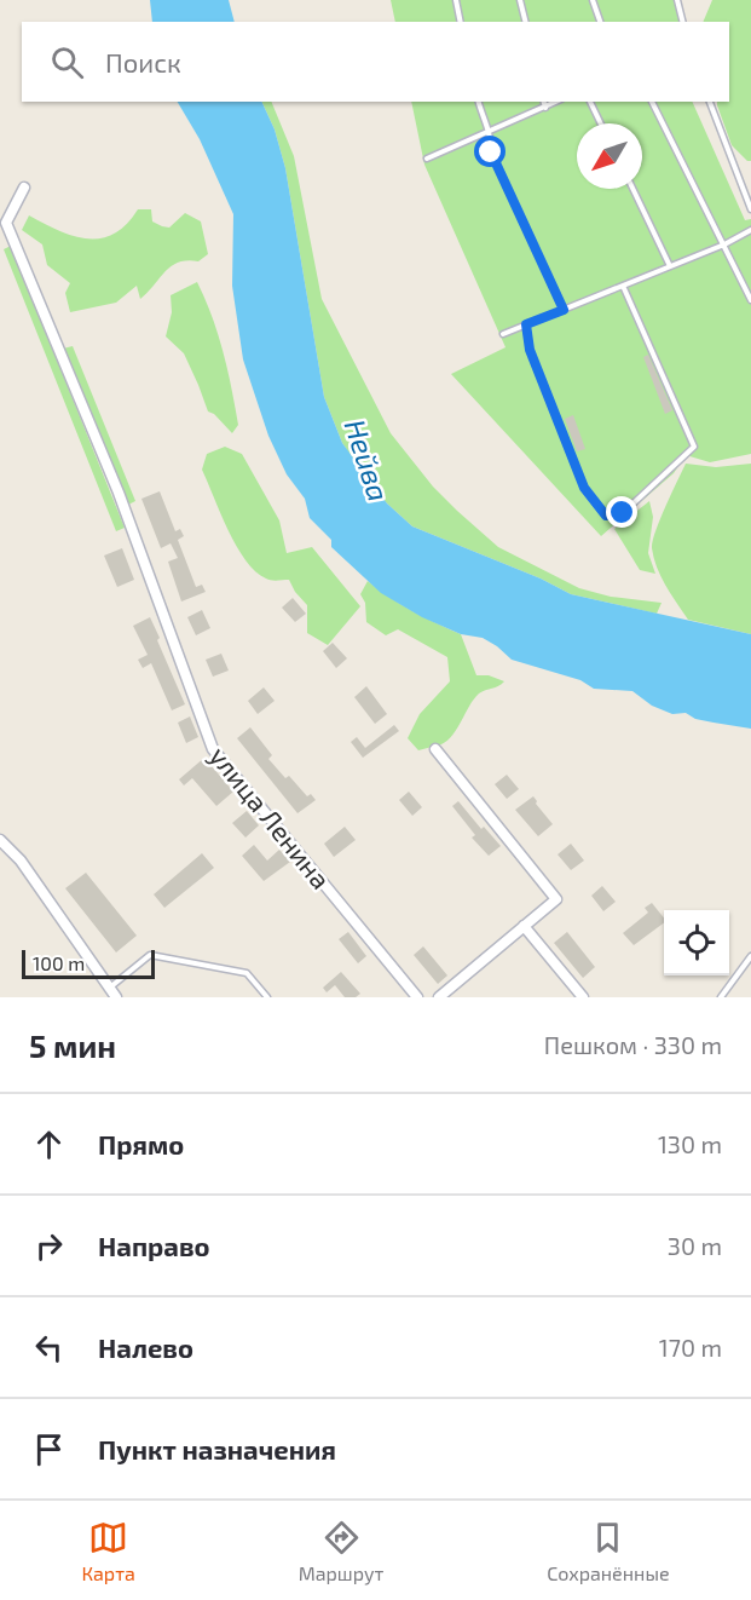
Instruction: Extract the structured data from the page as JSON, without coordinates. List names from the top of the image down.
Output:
{
  "streets": {
    "street": ["улица Ленина"]
  },
  "water": ["Нейва"],
  "scale_bar": "100 m",
  "north": "bottom left",
  "page": {
    "search": "Поиск",
    "scale": "100 m",
    "heading": ["5 мин", "Пешком · 330 m"],
    "list": [
      ["Прямо", "130 m"],
      ["Направо", "30 m"],
      ["Налево", "170 m"],
      "Пункт назначения"
    ],
    "nav": ["Карта", "Маршрут", "Сохранённые"]
  }
}
